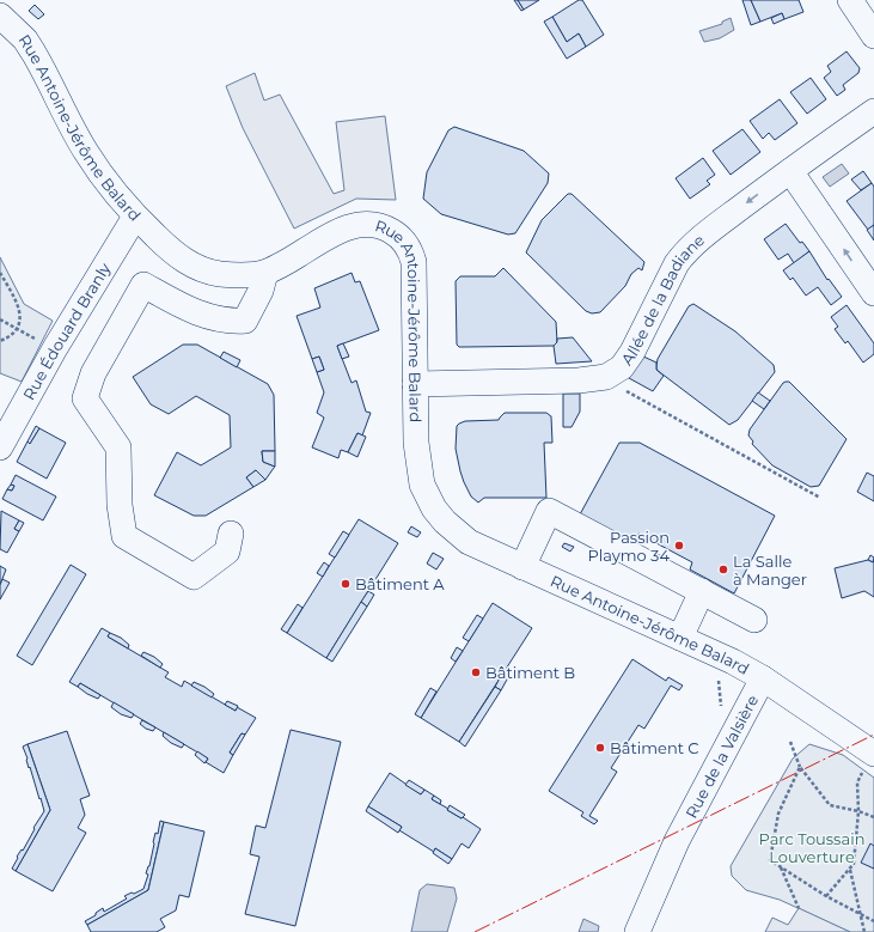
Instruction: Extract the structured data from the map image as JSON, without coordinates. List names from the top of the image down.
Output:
{
  "streets": {
    "street": [
      "Rue Antoine-Jérôme Balard",
      "Allée de la Badiane",
      "Rue Édouard Branly",
      "Rue de la Valsière"
    ]
  },
  "crossings": [
    ["Rue Antoine-Jérôme Balard", "Allée de la Badiane"],
    ["Rue Antoine-Jérôme Balard", "Rue Édouard Branly"],
    ["Rue Antoine-Jérôme Balard", "Rue de la Valsière"]
  ],
  "one_way": ["Allée de la Badiane"],
  "parks": ["Parc Toussain Louverture"],
  "places": [
    "Passion Playmo 34",
    "La Salle à Manger",
    "Bâtiment A",
    "Bâtiment B",
    "Bâtiment C"
  ]
}
